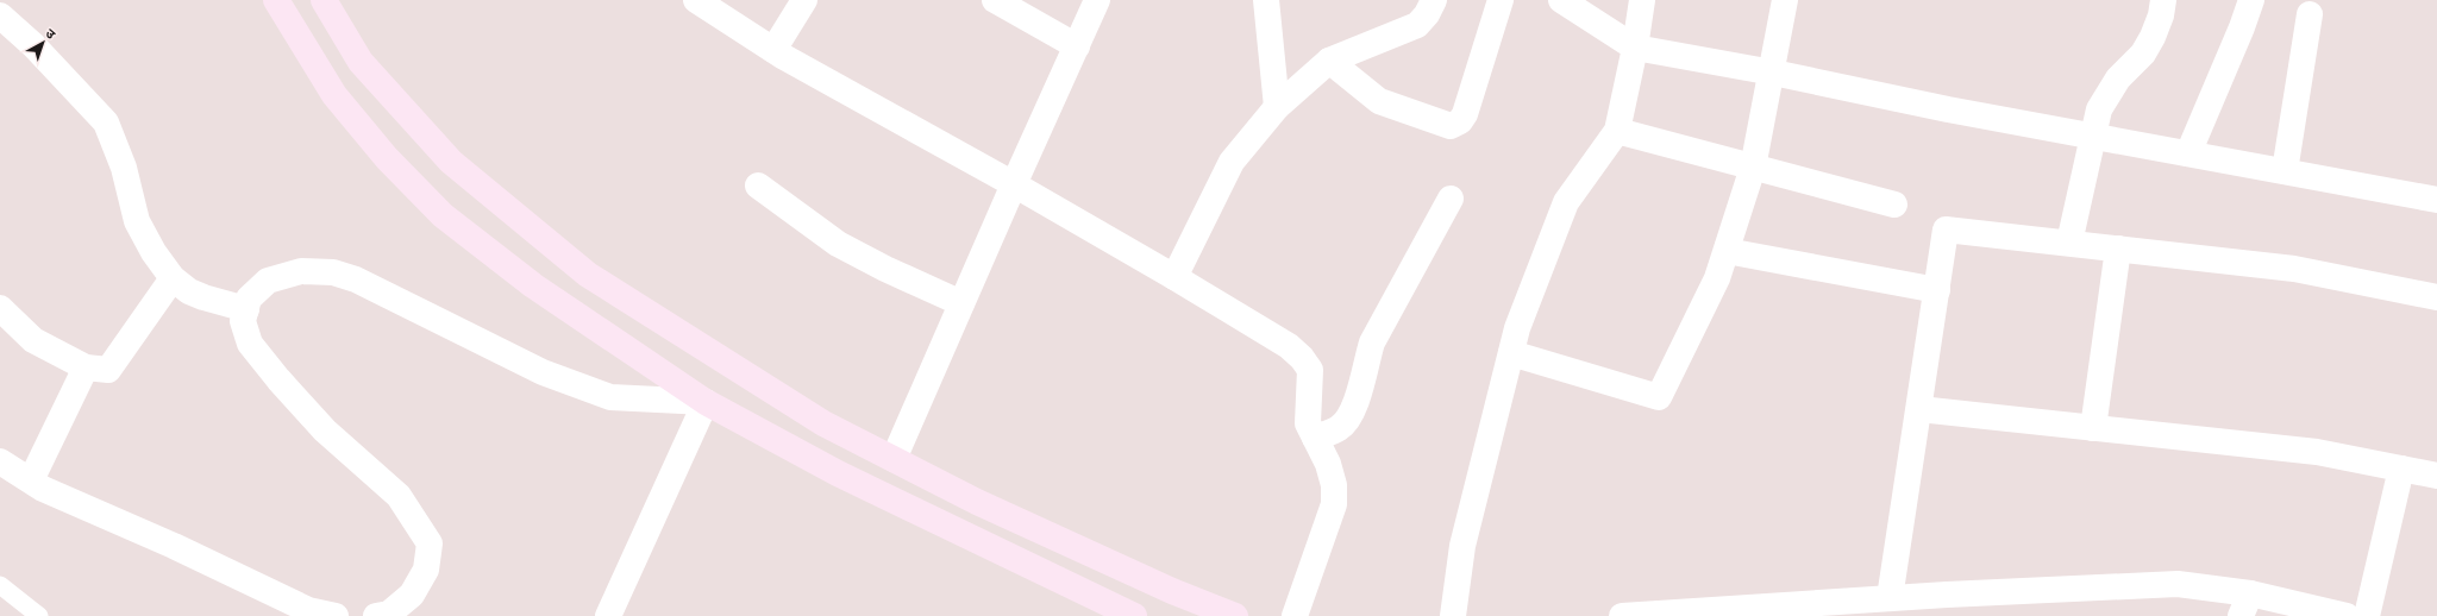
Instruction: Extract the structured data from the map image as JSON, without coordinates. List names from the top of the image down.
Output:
{
  "north": "top right"
}
